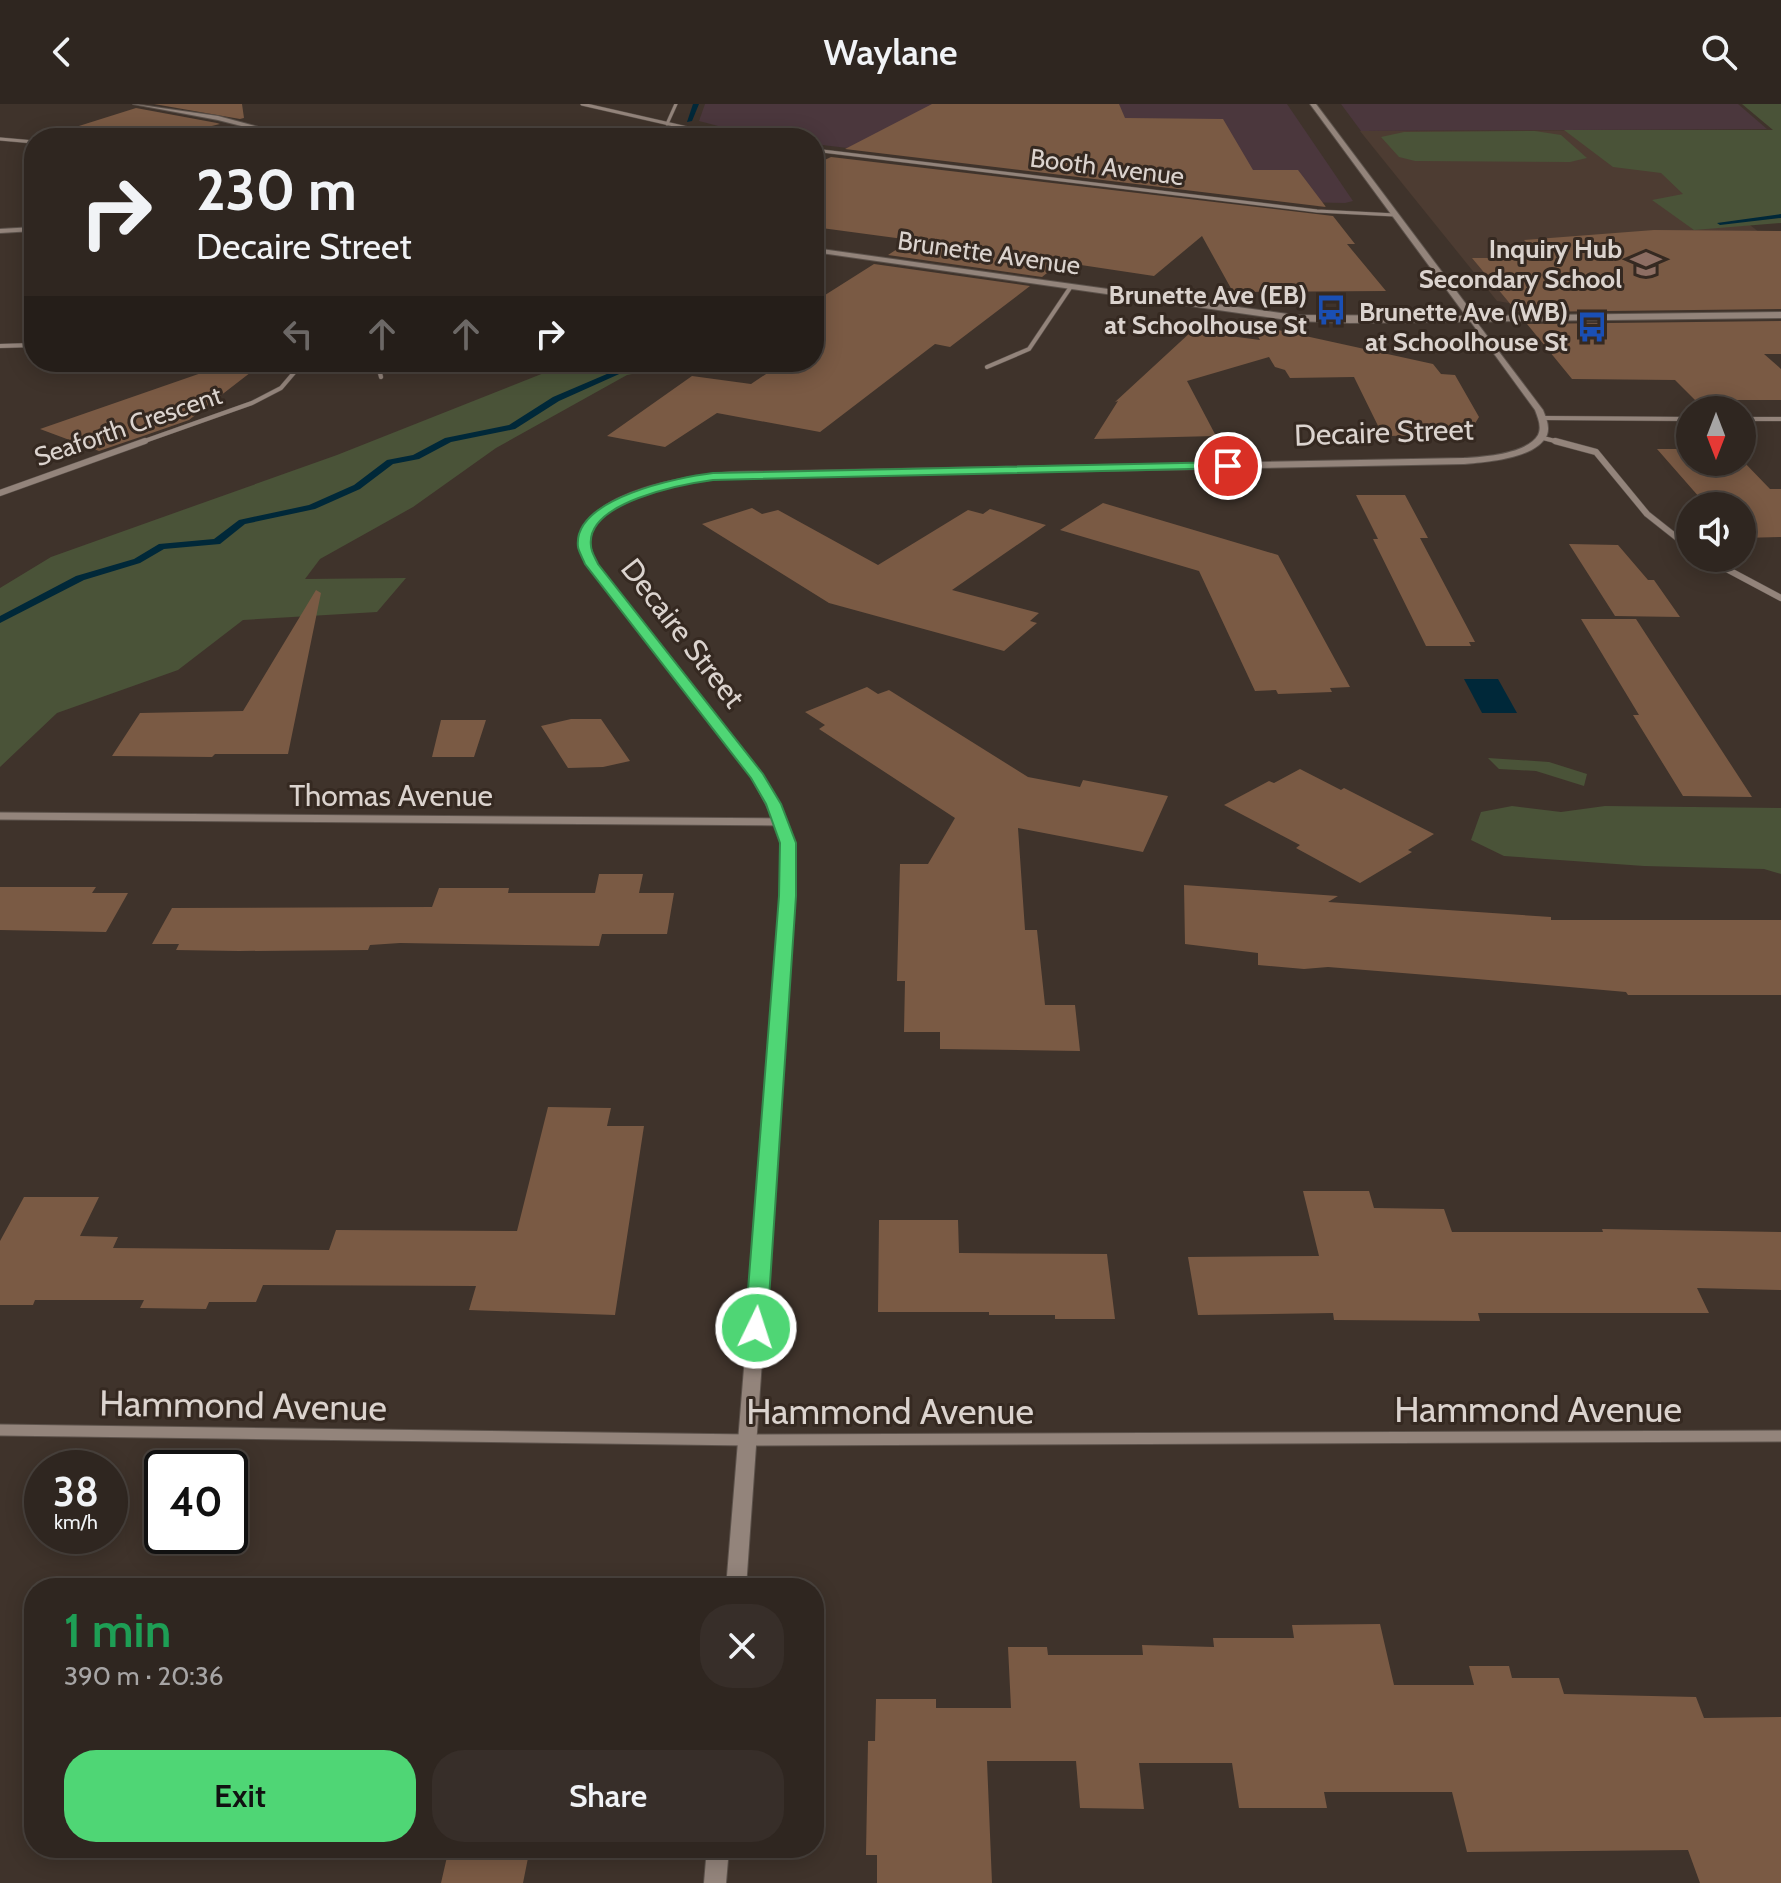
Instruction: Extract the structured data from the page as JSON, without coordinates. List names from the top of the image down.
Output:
{
  "streets": {
    "main road": ["Brunette Avenue"],
    "street": [
      "Booth Avenue",
      "Seaforth Crescent",
      "Decaire Street",
      "Thomas Avenue",
      "Hammond Avenue"
    ]
  },
  "crossings": [
    ["Decaire Street", "Thomas Avenue"],
    ["Decaire Street", "Hammond Avenue"]
  ],
  "places": {
    "school or university": ["Inquiry Hub Secondary School"],
    "bus stop": ["Brunette Ave (EB) at Schoolhouse St", "Brunette Ave (WB) at Schoolhouse St"]
  },
  "north": "bottom",
  "page": {
    "header": "Waylane",
    "turn": ["230 m", "Decaire Street"],
    "speed": "38 km/h",
    "limit": "40",
    "heading": ["1 min", "390 m · 20:36"],
    "buttons": ["Exit", "Share"]
  }
}
